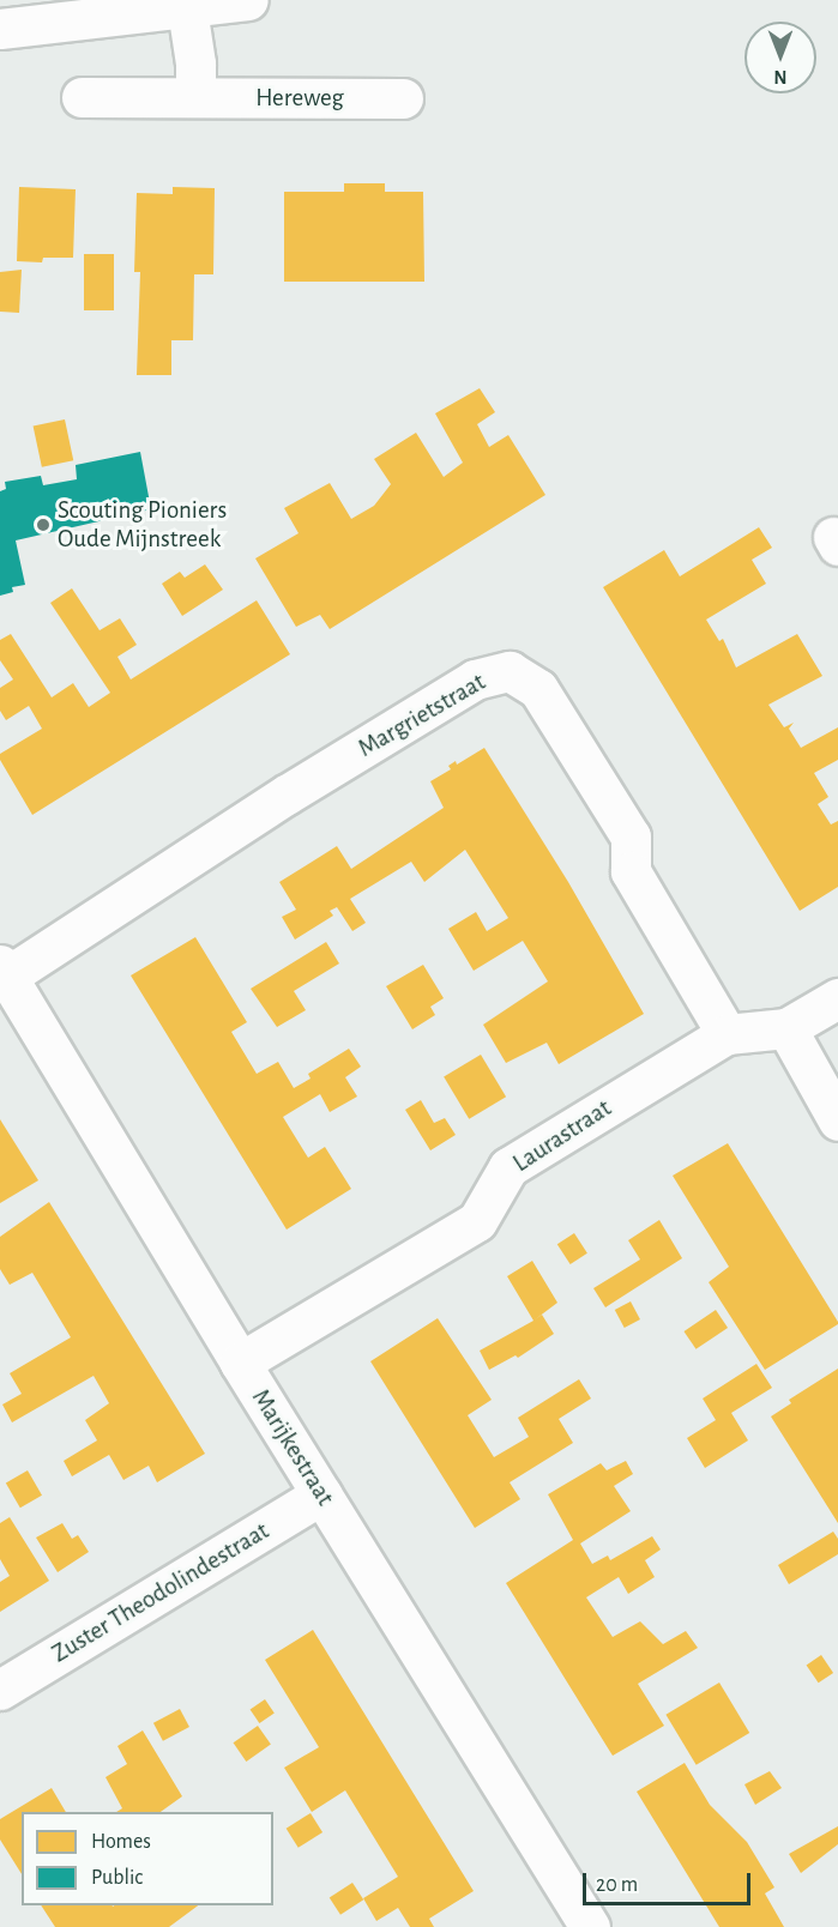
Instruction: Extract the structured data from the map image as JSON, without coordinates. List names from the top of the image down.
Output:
{
  "streets": {
    "street": [
      "Hereweg",
      "Margrietstraat",
      "Laurastraat",
      "Marijkestraat",
      "Zuster Theodolindestraat"
    ]
  },
  "crossings": [
    ["Margrietstraat", "Laurastraat"],
    ["Margrietstraat", "Marijkestraat"],
    ["Laurastraat", "Marijkestraat"],
    ["Marijkestraat", "Zuster Theodolindestraat"]
  ],
  "places": ["Scouting Pioniers Oude Mijnstreek"],
  "legend": ["Homes", "Public"],
  "scale_bar": "20 m",
  "north": "bottom"
}
